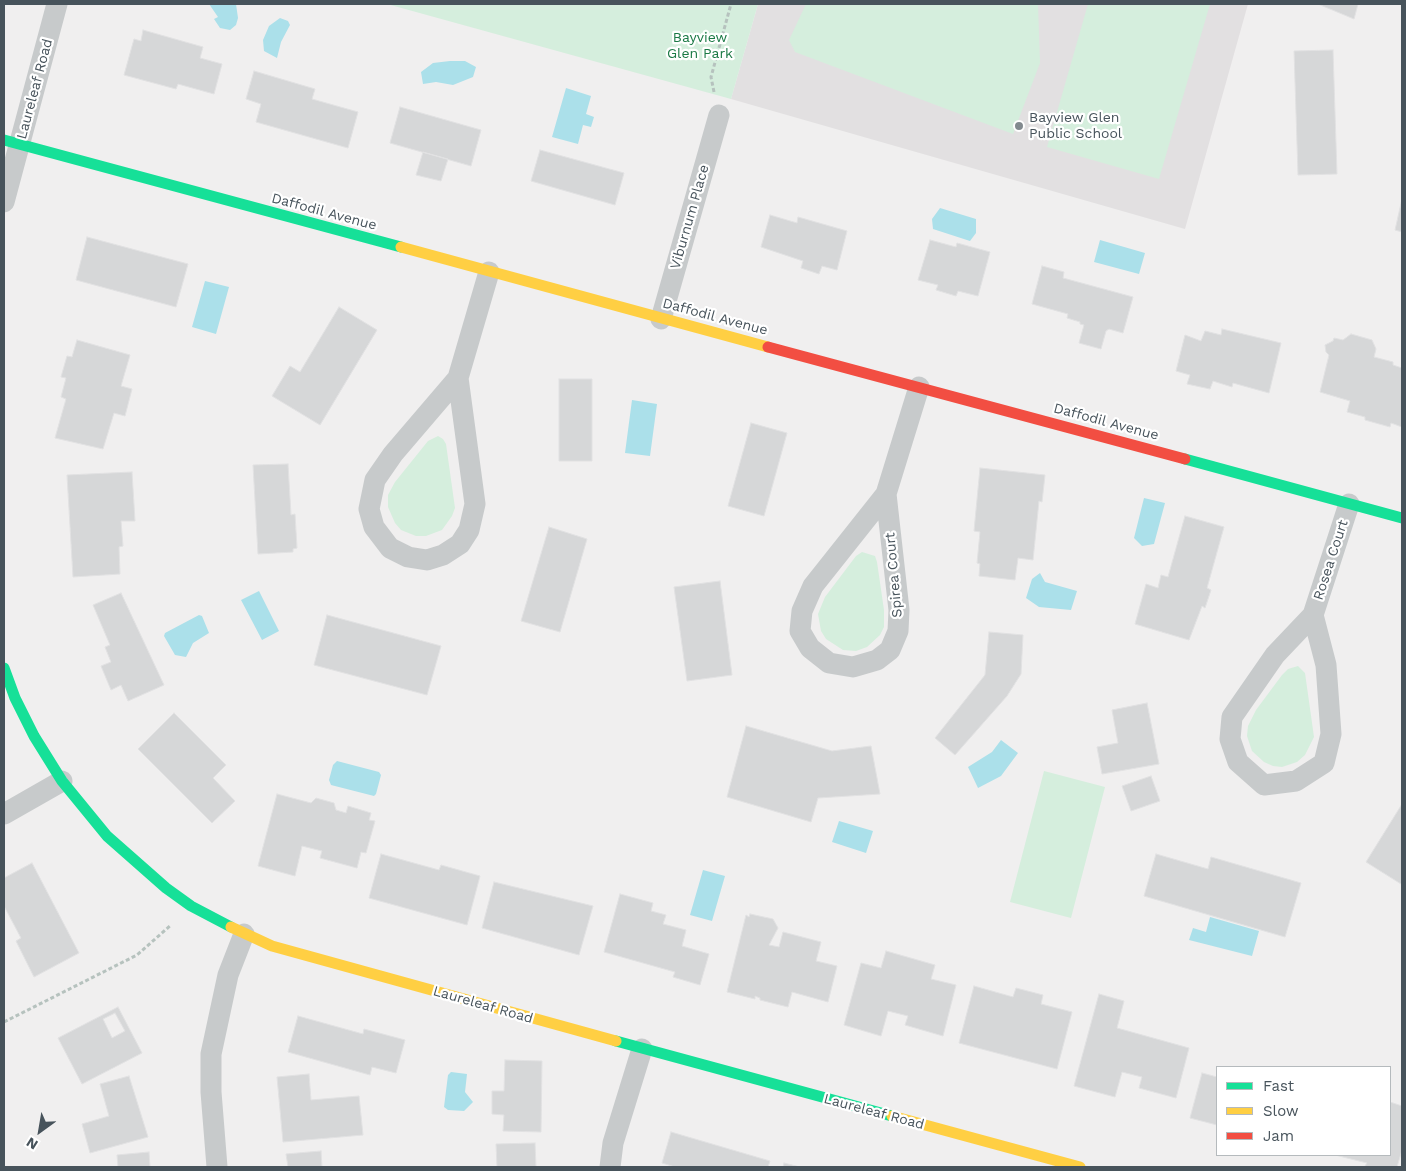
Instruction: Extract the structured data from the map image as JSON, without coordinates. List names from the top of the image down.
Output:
{
  "streets": {
    "street": [
      "Laureleaf Road",
      "Daffodil Avenue",
      "Viburnum Place",
      "Rosea Court",
      "Spirea Court"
    ]
  },
  "crossings": [
    ["Laureleaf Road", "Daffodil Avenue"],
    ["Daffodil Avenue", "Viburnum Place"],
    ["Daffodil Avenue", "Rosea Court"],
    ["Daffodil Avenue", "Spirea Court"]
  ],
  "parks": ["Bayview Glen Park"],
  "places": ["Bayview Glen Public School"],
  "legend": ["Fast", "Slow", "Jam"],
  "north": "bottom left"
}
